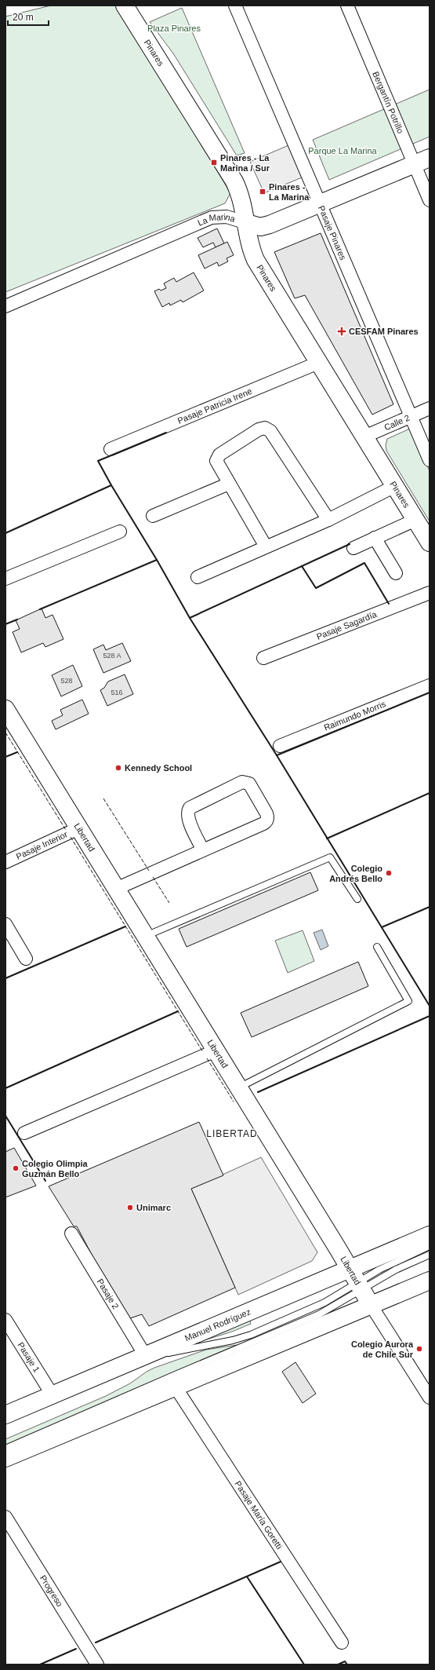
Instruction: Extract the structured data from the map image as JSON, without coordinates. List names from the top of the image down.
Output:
{
  "streets": {
    "street": [
      "Pinares",
      "Bergantín Potrillo",
      "La Marina",
      "Pasaje Pinares",
      "Pasaje Patricia Irene",
      "Calle 2",
      "Pasaje Sagardía",
      "Raimundo Morris",
      "Libertad",
      "Pasaje Interior",
      "Pasaje 2",
      "Manuel Rodríguez",
      "Pasaje 1",
      "Pasaje María Goretti",
      "Progreso"
    ]
  },
  "crossings": [
    ["Pinares", "La Marina"],
    ["Pinares", "Pasaje Patricia Irene"],
    ["Pinares", "Calle 2"],
    ["Bergantín Potrillo", "La Marina"],
    ["La Marina", "Pasaje Pinares"],
    ["Pasaje Pinares", "Calle 2"],
    ["Libertad", "Pasaje Interior"],
    ["Libertad", "Manuel Rodríguez"],
    ["Pasaje 2", "Manuel Rodríguez"],
    ["Manuel Rodríguez", "Pasaje 1"]
  ],
  "districts": ["LIBERTAD"],
  "parks": ["Plaza Pinares", "Parque La Marina"],
  "places": {
    "transit": ["Pinares - La Marina / Sur", "Pinares - La Marina"],
    "health": ["CESFAM Pinares"],
    "other": [
      "Kennedy School",
      "Colegio Andrés Bello",
      "Colegio Olimpia Guzmán Bello",
      "Unimarc",
      "Colegio Aurora de Chile Sur"
    ]
  },
  "house_numbers": ["528 A", "528", "516"],
  "scale_bar": "20 m"
}
